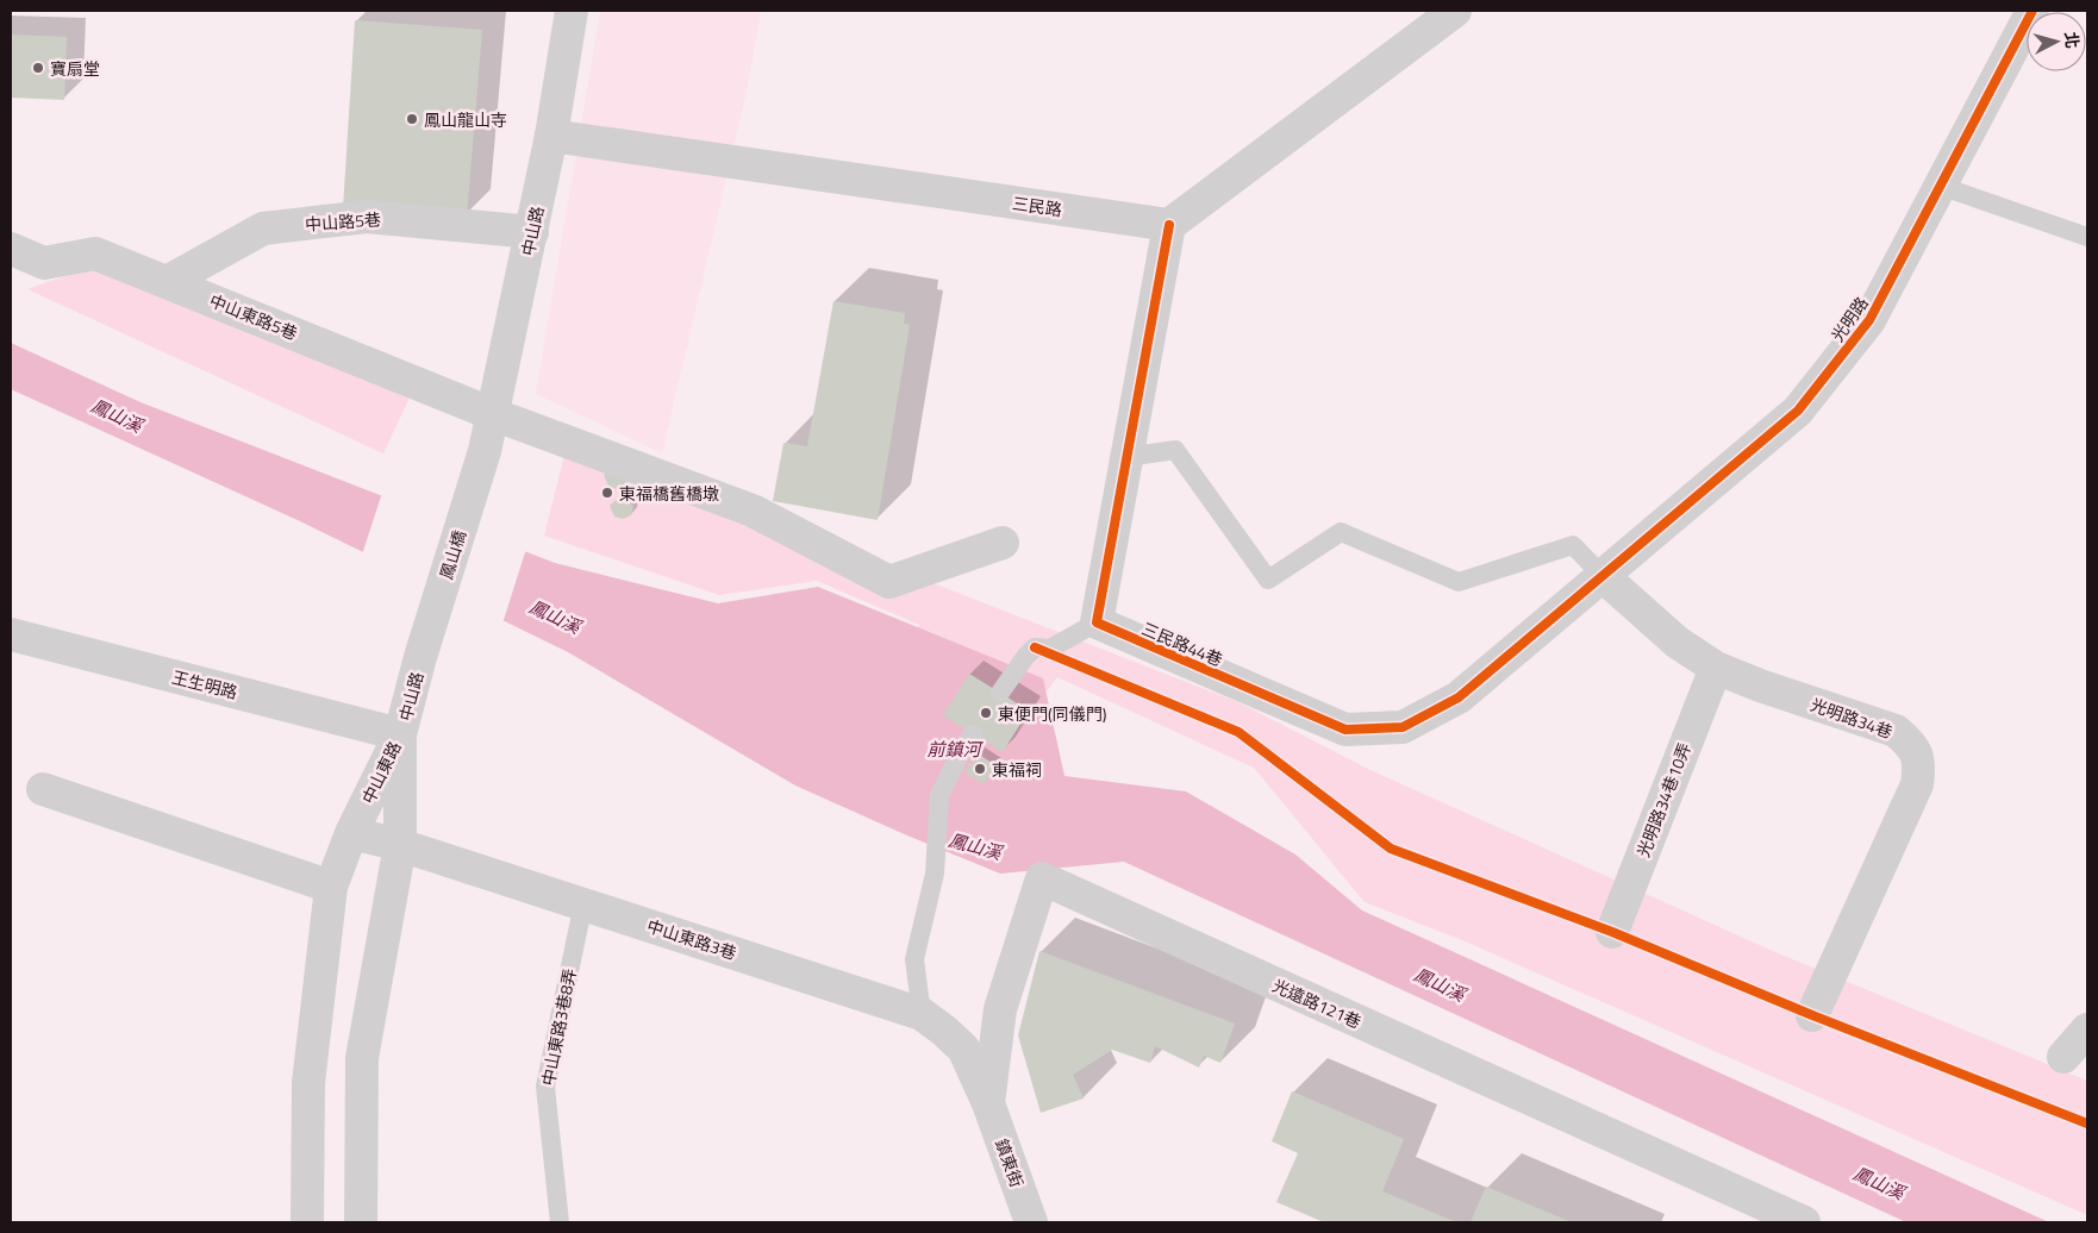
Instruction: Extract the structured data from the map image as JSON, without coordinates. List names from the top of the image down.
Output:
{
  "streets": {
    "street": [
      "三民路",
      "中山路5巷",
      "中山路",
      "中山東路5巷",
      "光明路",
      "鳳山橋",
      "三民路44巷",
      "王生明路",
      "光明路34巷",
      "中山東路",
      "光明路34巷10弄",
      "中山東路3巷",
      "光遠路121巷",
      "鎮東街"
    ],
    "lane": ["中山東路3巷8弄"]
  },
  "crossings": [
    ["三民路", "中山路"],
    ["中山路5巷", "中山路"],
    ["中山路5巷", "中山東路5巷"],
    ["中山路", "中山東路5巷"],
    ["中山路", "鳳山橋"],
    ["中山路", "王生明路"],
    ["中山路", "中山東路"],
    ["光明路", "三民路44巷"],
    ["光明路", "光明路34巷"],
    ["三民路44巷", "光明路34巷"],
    ["王生明路", "中山東路"],
    ["光明路34巷", "光明路34巷10弄"],
    ["中山東路", "中山東路3巷"],
    ["中山東路3巷", "光遠路121巷"],
    ["中山東路3巷", "中山東路3巷8弄"],
    ["中山東路3巷", "鎮東街"],
    ["光遠路121巷", "鎮東街"]
  ],
  "water": ["鳳山溪", "前鎮河"],
  "places": [
    "寶扇堂",
    "鳳山龍山寺",
    "東福橋舊橋墩",
    "東便門(同儀門)",
    "東福祠"
  ],
  "north": "right"
}
